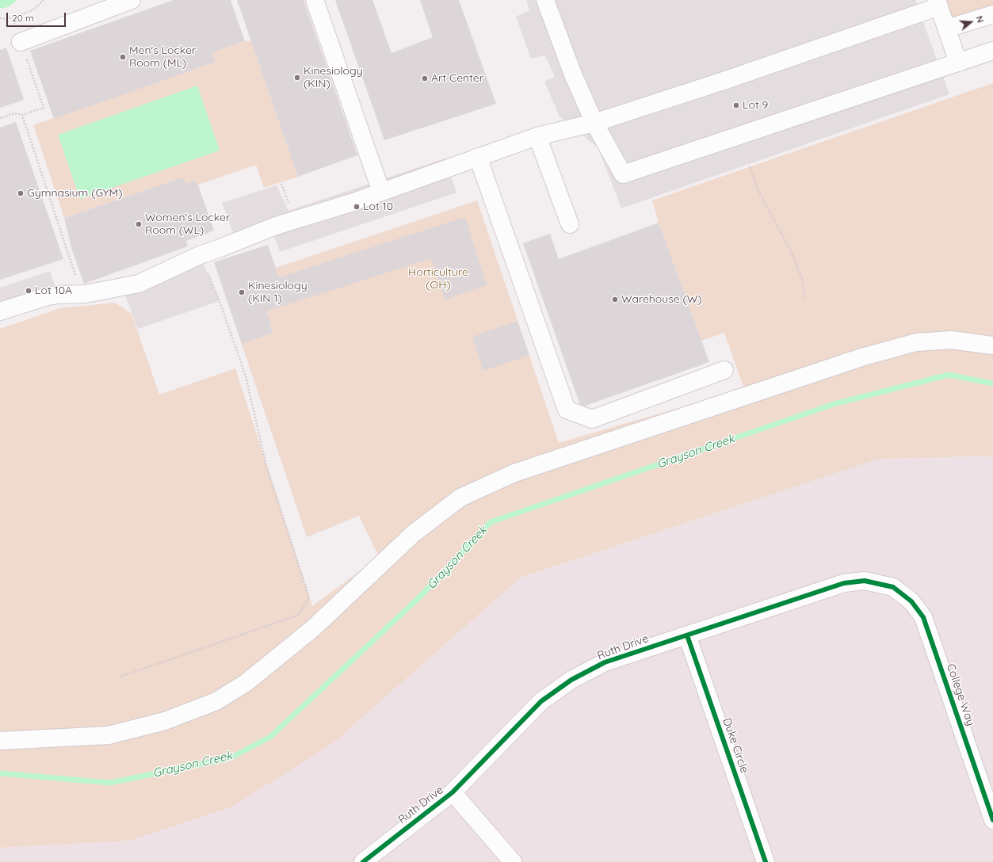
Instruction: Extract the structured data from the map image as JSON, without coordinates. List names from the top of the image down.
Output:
{
  "streets": {
    "street": ["Ruth Drive", "College Way", "Duke Circle"]
  },
  "crossings": [
    ["Ruth Drive", "College Way"],
    ["Ruth Drive", "Duke Circle"]
  ],
  "water": ["Grayson Creek"],
  "parks": ["Horticulture (OH)"],
  "places": [
    "Men's Locker Room (ML)",
    "Kinesiology (KIN)",
    "Art Center",
    "Lot 9",
    "Gymnasium (GYM)",
    "Lot 10",
    "Women's Locker Room (WL)",
    "Lot 10A",
    "Kinesiology (KIN 1)",
    "Warehouse (W)"
  ],
  "scale_bar": "20 m",
  "north": "right"
}
